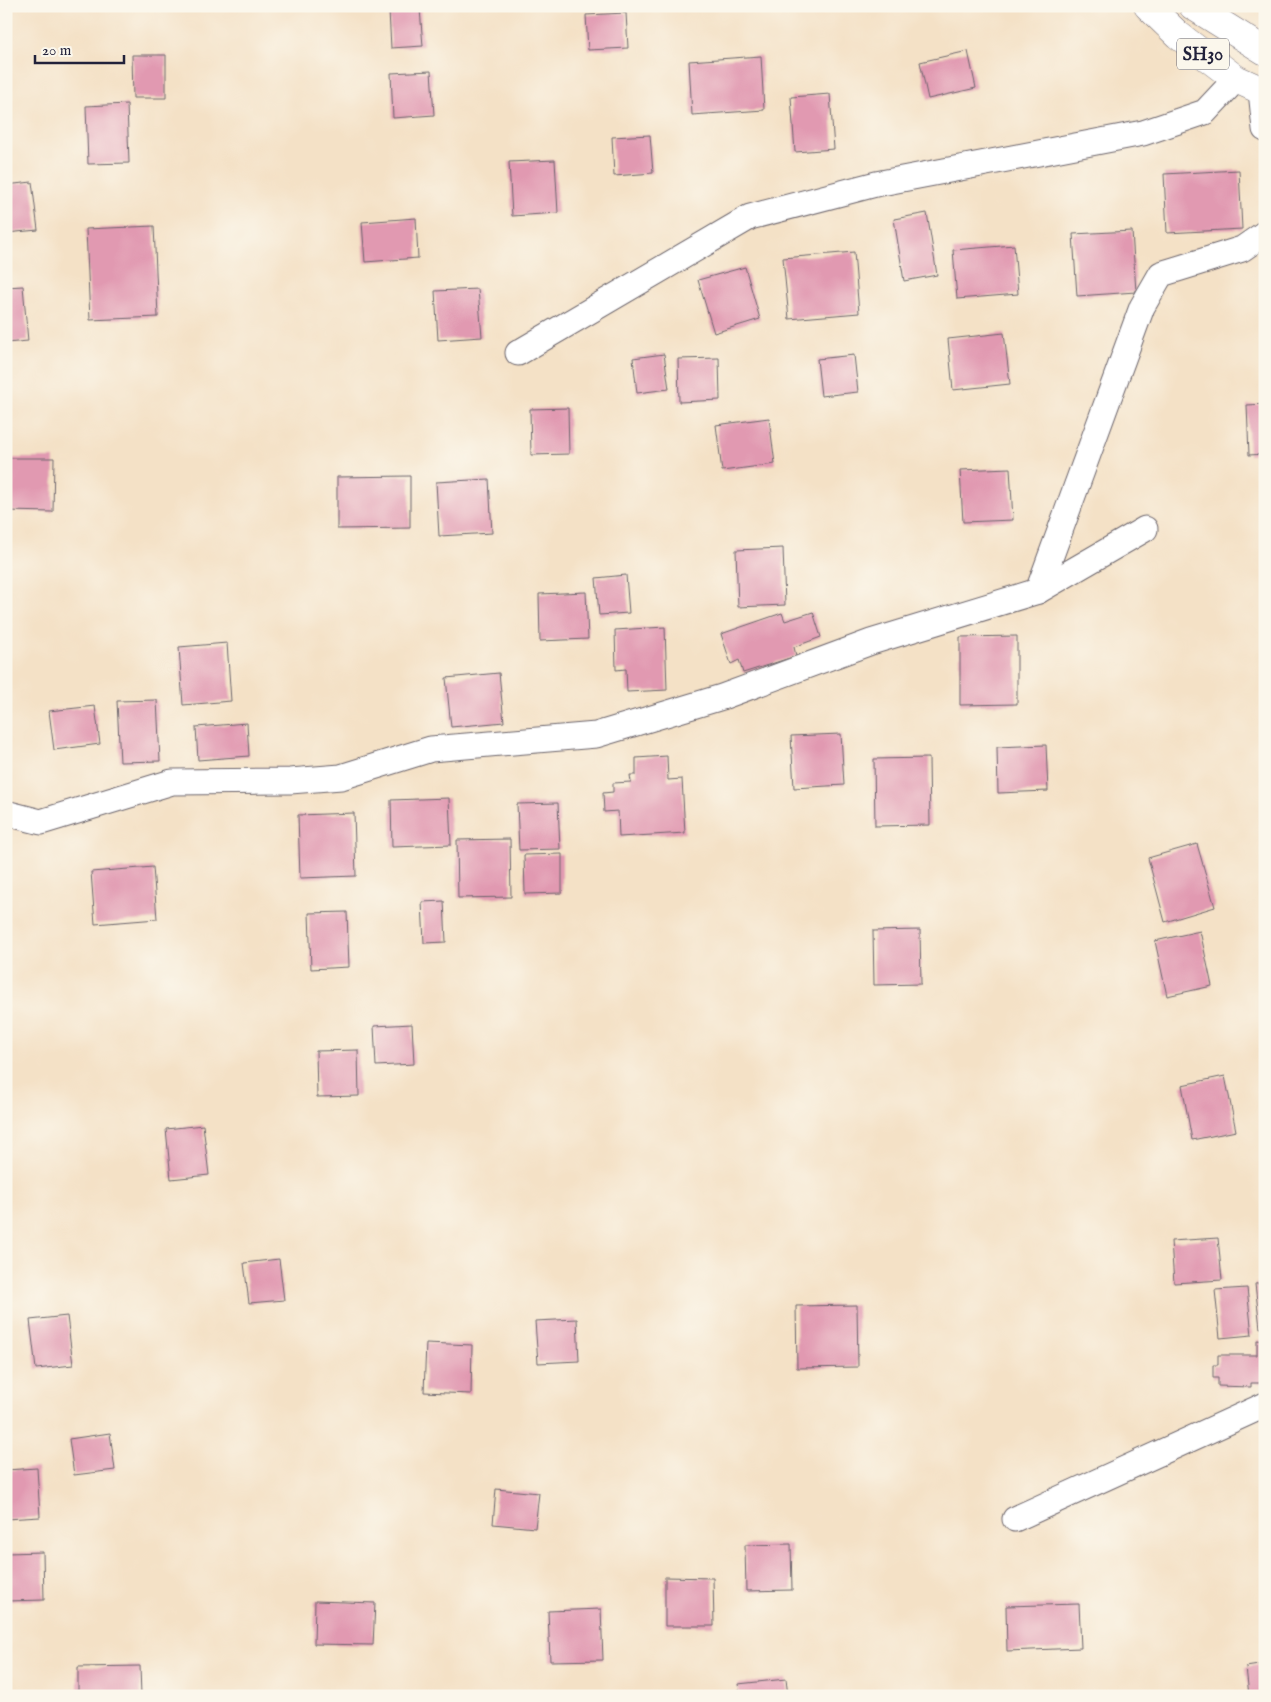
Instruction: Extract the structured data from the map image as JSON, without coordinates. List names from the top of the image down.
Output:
{
  "streets": {
    "main road": ["SH30"]
  },
  "scale_bar": "20 m"
}
